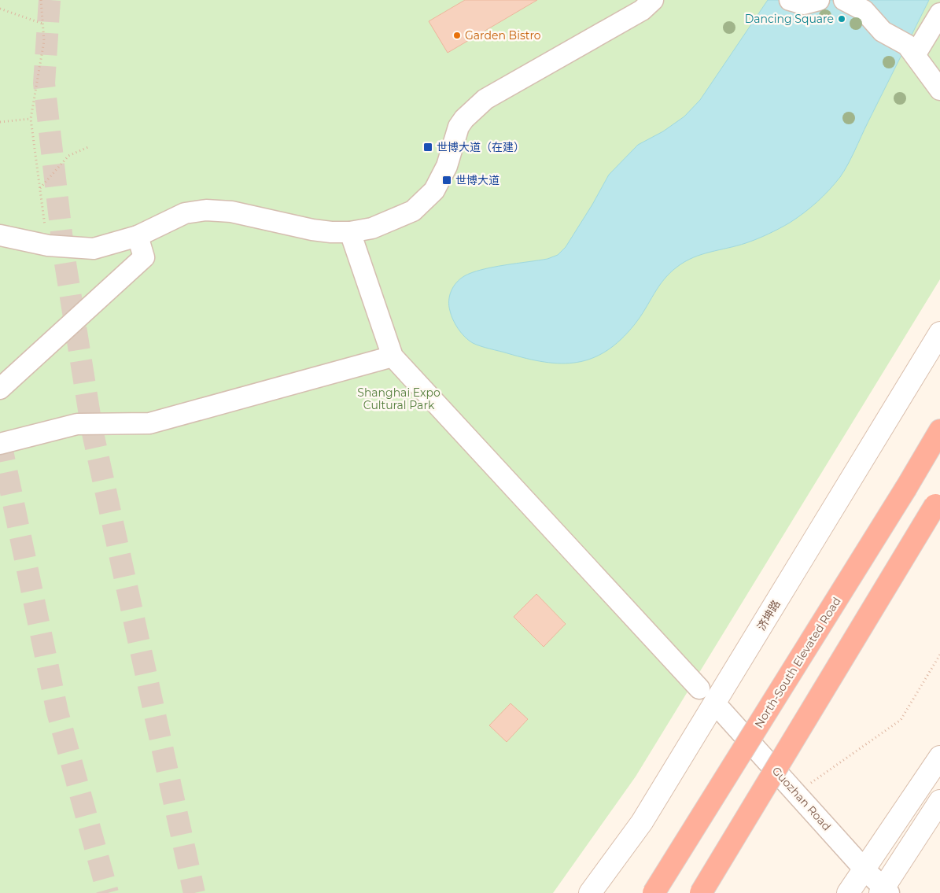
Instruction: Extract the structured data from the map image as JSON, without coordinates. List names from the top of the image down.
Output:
{
  "streets": {
    "highway": ["North-South Elevated Road"],
    "street": ["济坤路", "Guozhan Road"]
  },
  "crossings": [
    ["济坤路", "Guozhan Road"]
  ],
  "parks": ["Shanghai Expo Cultural Park"],
  "places": {
    "other": ["Dancing Square", "Garden Bistro"],
    "transit": ["世博大道（在建）", "世博大道"]
  }
}
